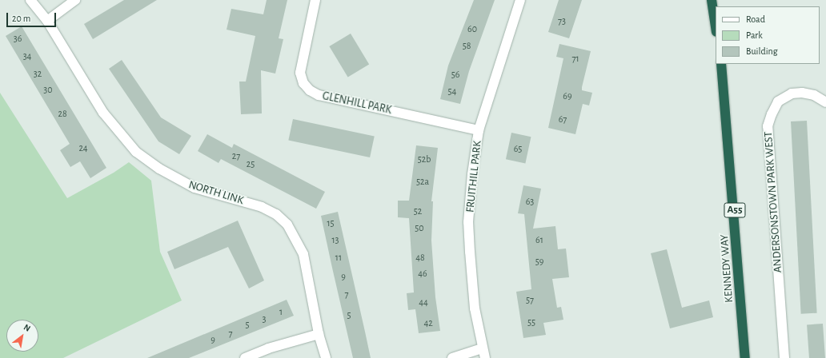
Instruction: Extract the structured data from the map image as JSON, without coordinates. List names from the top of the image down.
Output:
{
  "streets": {
    "highway": ["A55", "KENNEDY WAY"],
    "street": [
      "GLENHILL PARK",
      "FRUITHILL PARK",
      "NORTH LINK",
      "ANDERSONSTOWN PARK WEST"
    ]
  },
  "crossings": [
    ["GLENHILL PARK", "FRUITHILL PARK"]
  ],
  "house_numbers": [
    "73",
    "60",
    "36",
    "58",
    "34",
    "71",
    "32",
    "56",
    "30",
    "54",
    "69",
    "28",
    "67",
    "24",
    "65",
    "27",
    "52b",
    "25",
    "52a",
    "63",
    "52",
    "15",
    "50",
    "13",
    "61",
    "11",
    "48",
    "59",
    "46",
    "9",
    "7",
    "57",
    "44",
    "1",
    "5",
    "3",
    "55",
    "42",
    "5",
    "7",
    "9"
  ],
  "legend": ["Road", "Park", "Building"],
  "scale_bar": "20 m",
  "north": "top right"
}
